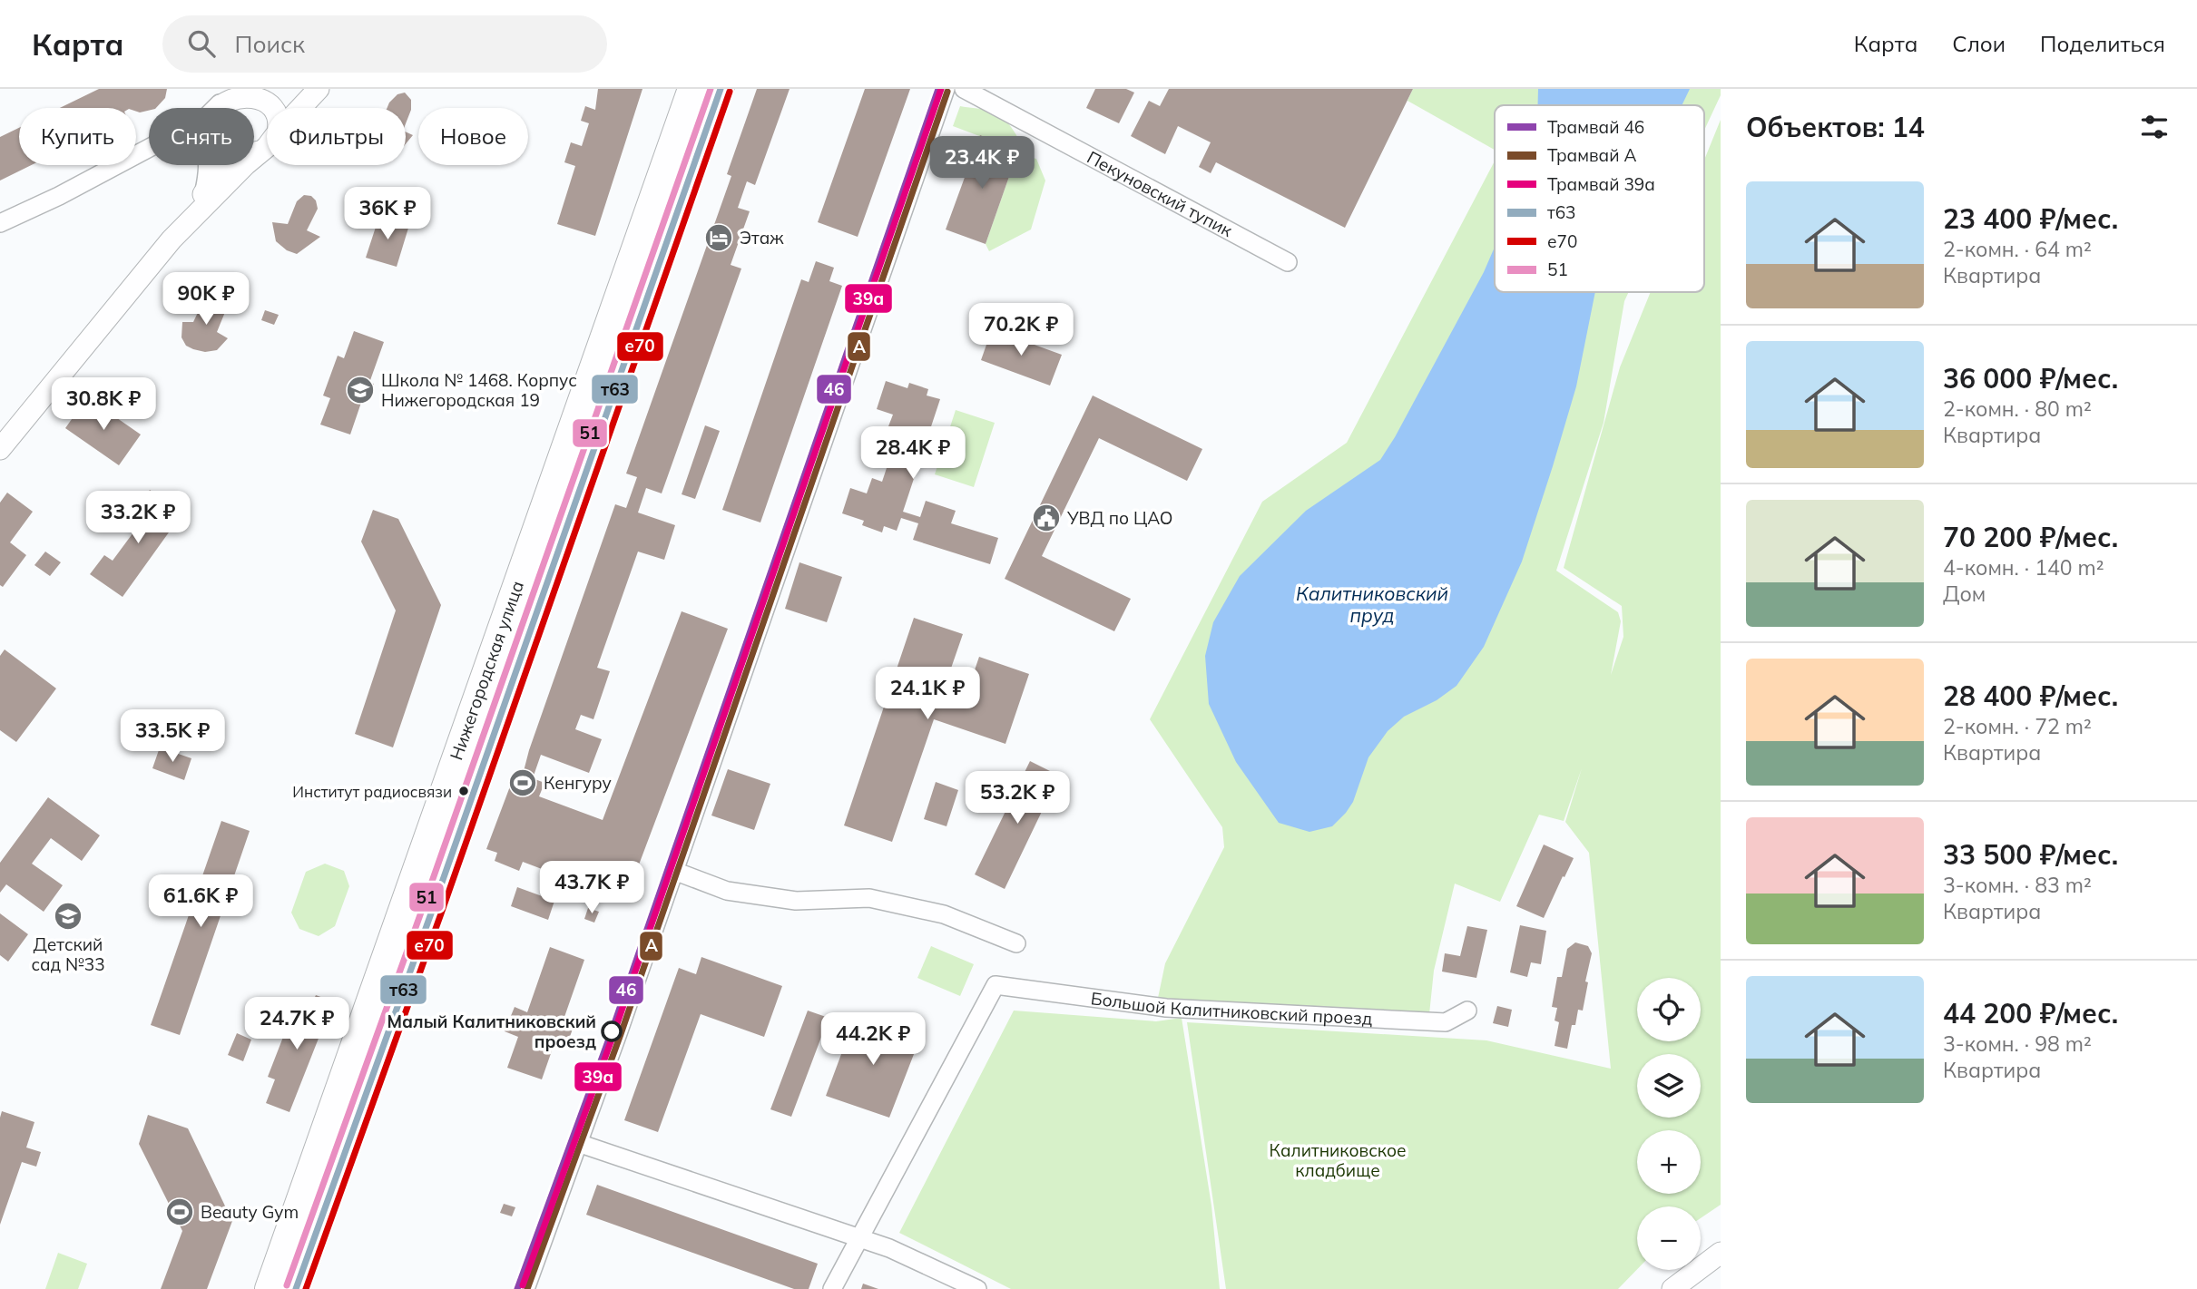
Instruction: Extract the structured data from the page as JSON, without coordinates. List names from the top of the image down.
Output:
{
  "streets": {
    "main road": ["Нижегородская улица"],
    "street": ["Пекуновский тупик", "Большой Калитниковский проезд"]
  },
  "water": ["Калитниковский пруд"],
  "parks": ["Калитниковское кладбище"],
  "places": {
    "hotel": ["Этаж"],
    "school or university": ["Школа № 1468. Корпус Нижегородская 19", "Детский сад №33"],
    "public building": ["УВД по ЦАО"],
    "sports": ["Кенгуру", "Beauty Gym"],
    "other": ["Институт радиосвязи", "Малый Калитниковский проезд"]
  },
  "lines": [
    "tram line 46",
    "tram line 39а",
    "transit line т63",
    "transit line 51",
    "tram line А",
    "transit line е70"
  ],
  "legend": [
    "Трамвай 46",
    "Трамвай А",
    "Трамвай 39а",
    "т63",
    "е70",
    "51"
  ],
  "page": {
    "header": "Карта",
    "search": "Поиск",
    "nav": ["Карта", "Слои", "Поделиться"],
    "heading": "Объектов: 14",
    "chip": [
      "Купить",
      "Снять",
      "Фильтры",
      "Новое"
    ],
    "price": [
      "23.4K ₽",
      "36K ₽",
      "90K ₽",
      "70.2K ₽",
      "30.8K ₽",
      "28.4K ₽",
      "33.2K ₽",
      "24.1K ₽",
      "33.5K ₽",
      "53.2K ₽",
      "43.7K ₽",
      "61.6K ₽",
      "24.7K ₽",
      "44.2K ₽"
    ],
    "list": [
      {
        "name": "23 400 ₽/мес.",
        "note": "2-комн. · 64 m² · Квартира"
      },
      {
        "name": "36 000 ₽/мес.",
        "note": "2-комн. · 80 m² · Квартира"
      },
      {
        "name": "70 200 ₽/мес.",
        "note": "4-комн. · 140 m² · Дом"
      },
      {
        "name": "28 400 ₽/мес.",
        "note": "2-комн. · 72 m² · Квартира"
      },
      {
        "name": "33 500 ₽/мес.",
        "note": "3-комн. · 83 m² · Квартира"
      },
      {
        "name": "44 200 ₽/мес.",
        "note": "3-комн. · 98 m² · Квартира"
      }
    ],
    "map_buttons": ["+", "−"]
  }
}
